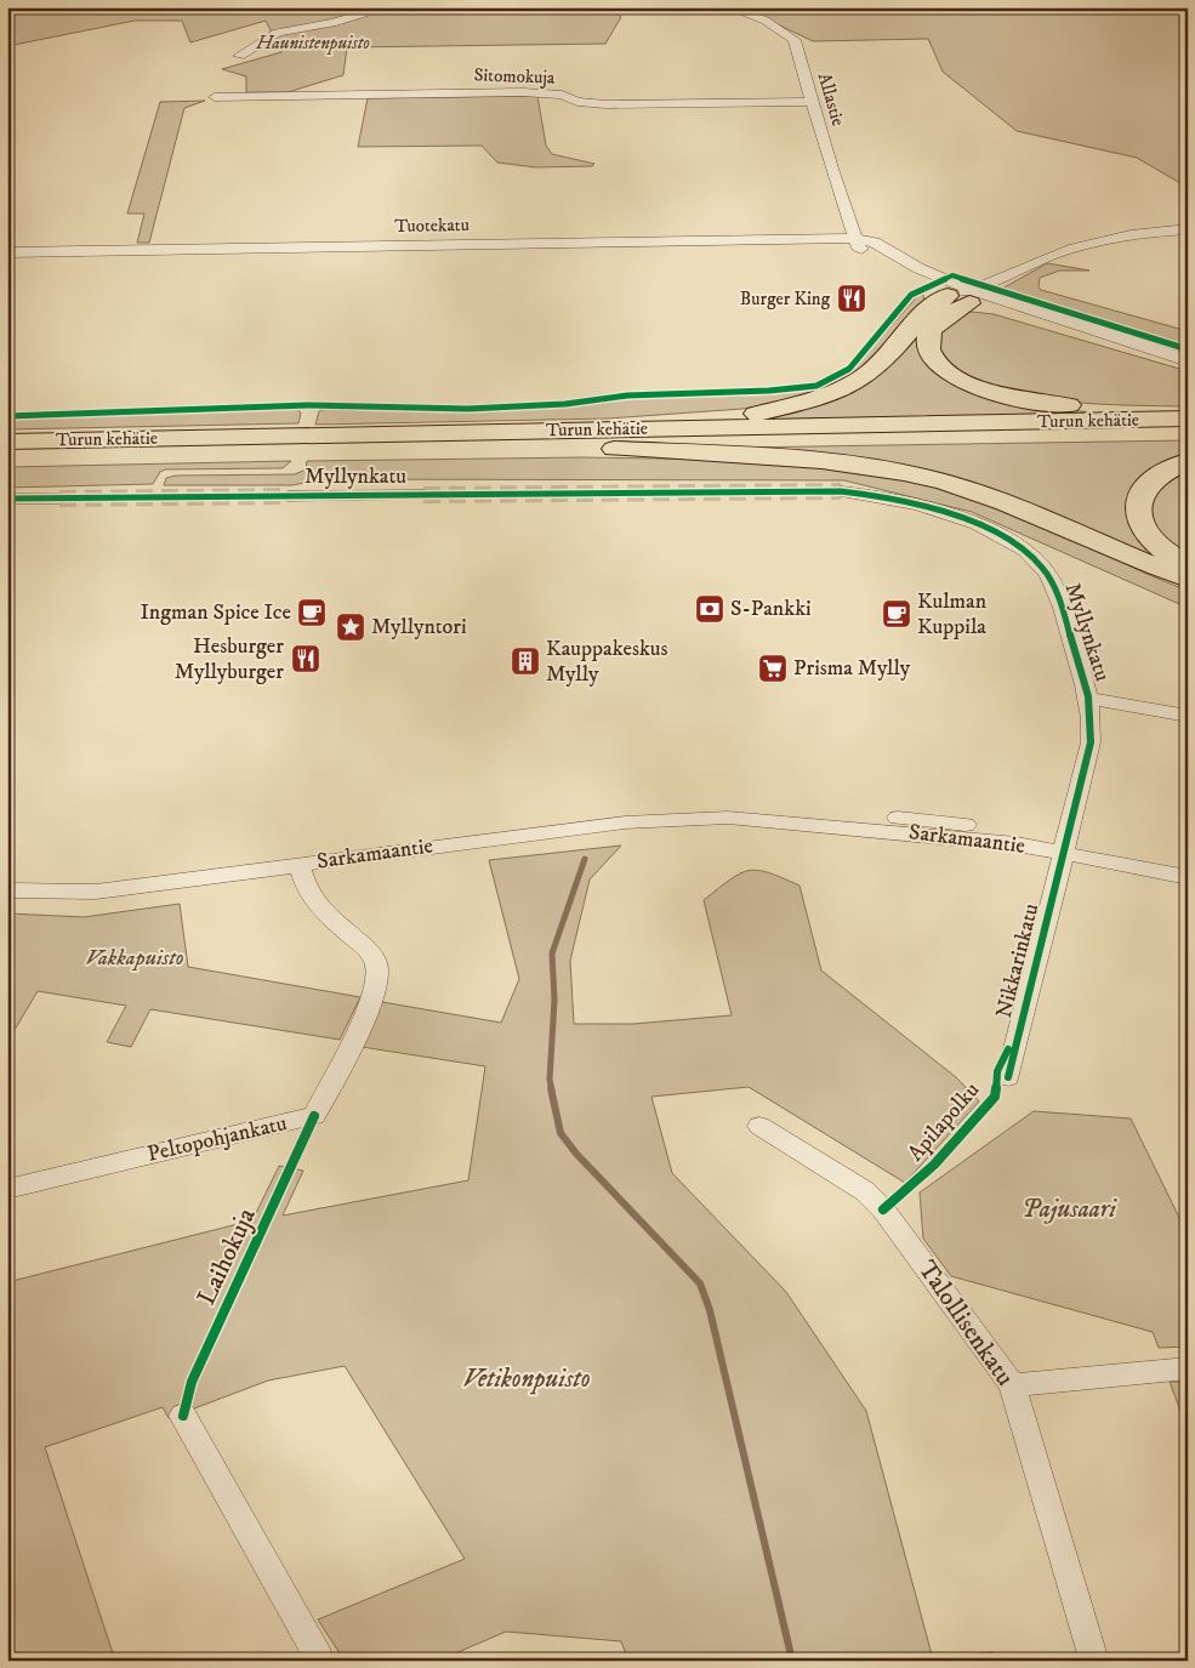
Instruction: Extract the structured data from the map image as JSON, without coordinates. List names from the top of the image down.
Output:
{
  "streets": {
    "highway": ["Turun kehätie"],
    "street": [
      "Sitomokuja",
      "Allastie",
      "Tuotekatu",
      "Myllynkatu",
      "Sarkamaantie",
      "Nikkarinkatu",
      "Peltopohjankatu",
      "Talollisenkatu"
    ],
    "cycle path": ["Apilapolku", "Laihokuja"]
  },
  "crossings": [
    ["Sitomokuja", "Allastie"],
    ["Allastie", "Tuotekatu"],
    ["Myllynkatu", "Sarkamaantie"],
    ["Myllynkatu", "Nikkarinkatu"],
    ["Sarkamaantie", "Nikkarinkatu"],
    ["Sarkamaantie", "Peltopohjankatu"]
  ],
  "parks": [
    "Haunistenpuisto",
    "Vakkapuisto",
    "Pajusaari",
    "Vetikonpuisto"
  ],
  "places": {
    "restaurant": ["Burger King", "Hesburger Myllyburger"],
    "bank": ["S-Pankki"],
    "cafe": ["Ingman Spice Ice", "Kulman Kuppila"],
    "place": ["Myllyntori"],
    "building": ["Kauppakeskus Mylly"],
    "supermarket": ["Prisma Mylly"]
  }
}
